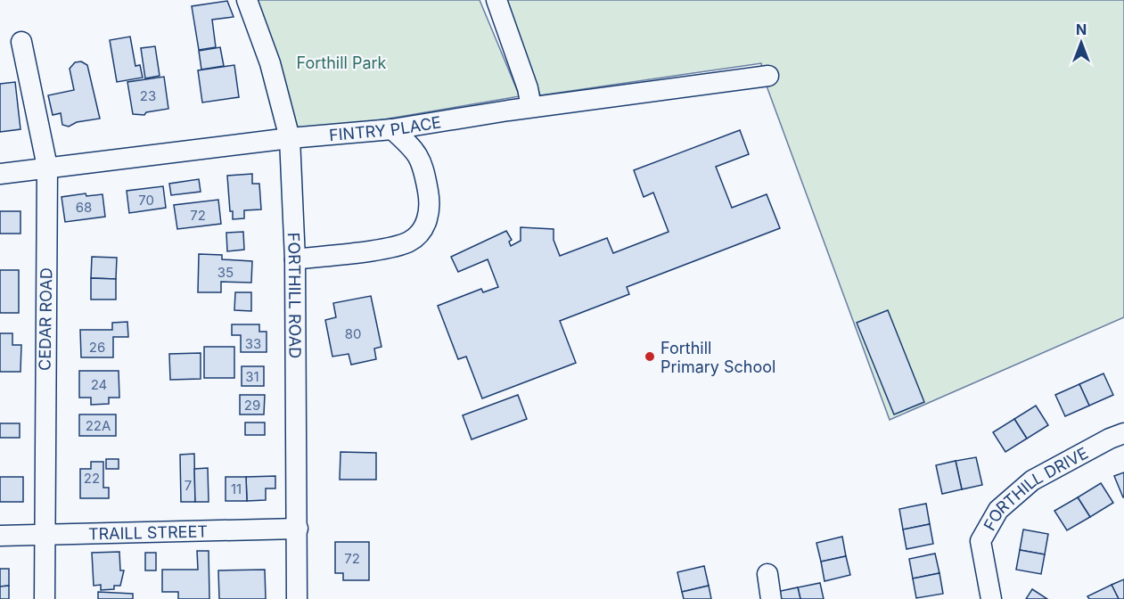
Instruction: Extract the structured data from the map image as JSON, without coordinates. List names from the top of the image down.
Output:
{
  "streets": {
    "street": [
      "FINTRY PLACE",
      "FORTHILL ROAD",
      "CEDAR ROAD",
      "FORTHILL DRIVE",
      "TRAILL STREET"
    ]
  },
  "crossings": [
    ["FINTRY PLACE", "FORTHILL ROAD"],
    ["FINTRY PLACE", "CEDAR ROAD"],
    ["FORTHILL ROAD", "TRAILL STREET"],
    ["CEDAR ROAD", "TRAILL STREET"]
  ],
  "parks": ["Forthill Park"],
  "places": ["Forthill Primary School"],
  "house_numbers": [
    "23",
    "70",
    "68",
    "72",
    "35",
    "80",
    "33",
    "26",
    "31",
    "24",
    "29",
    "22A",
    "22",
    "7",
    "11",
    "72"
  ],
  "north": "top"
}
